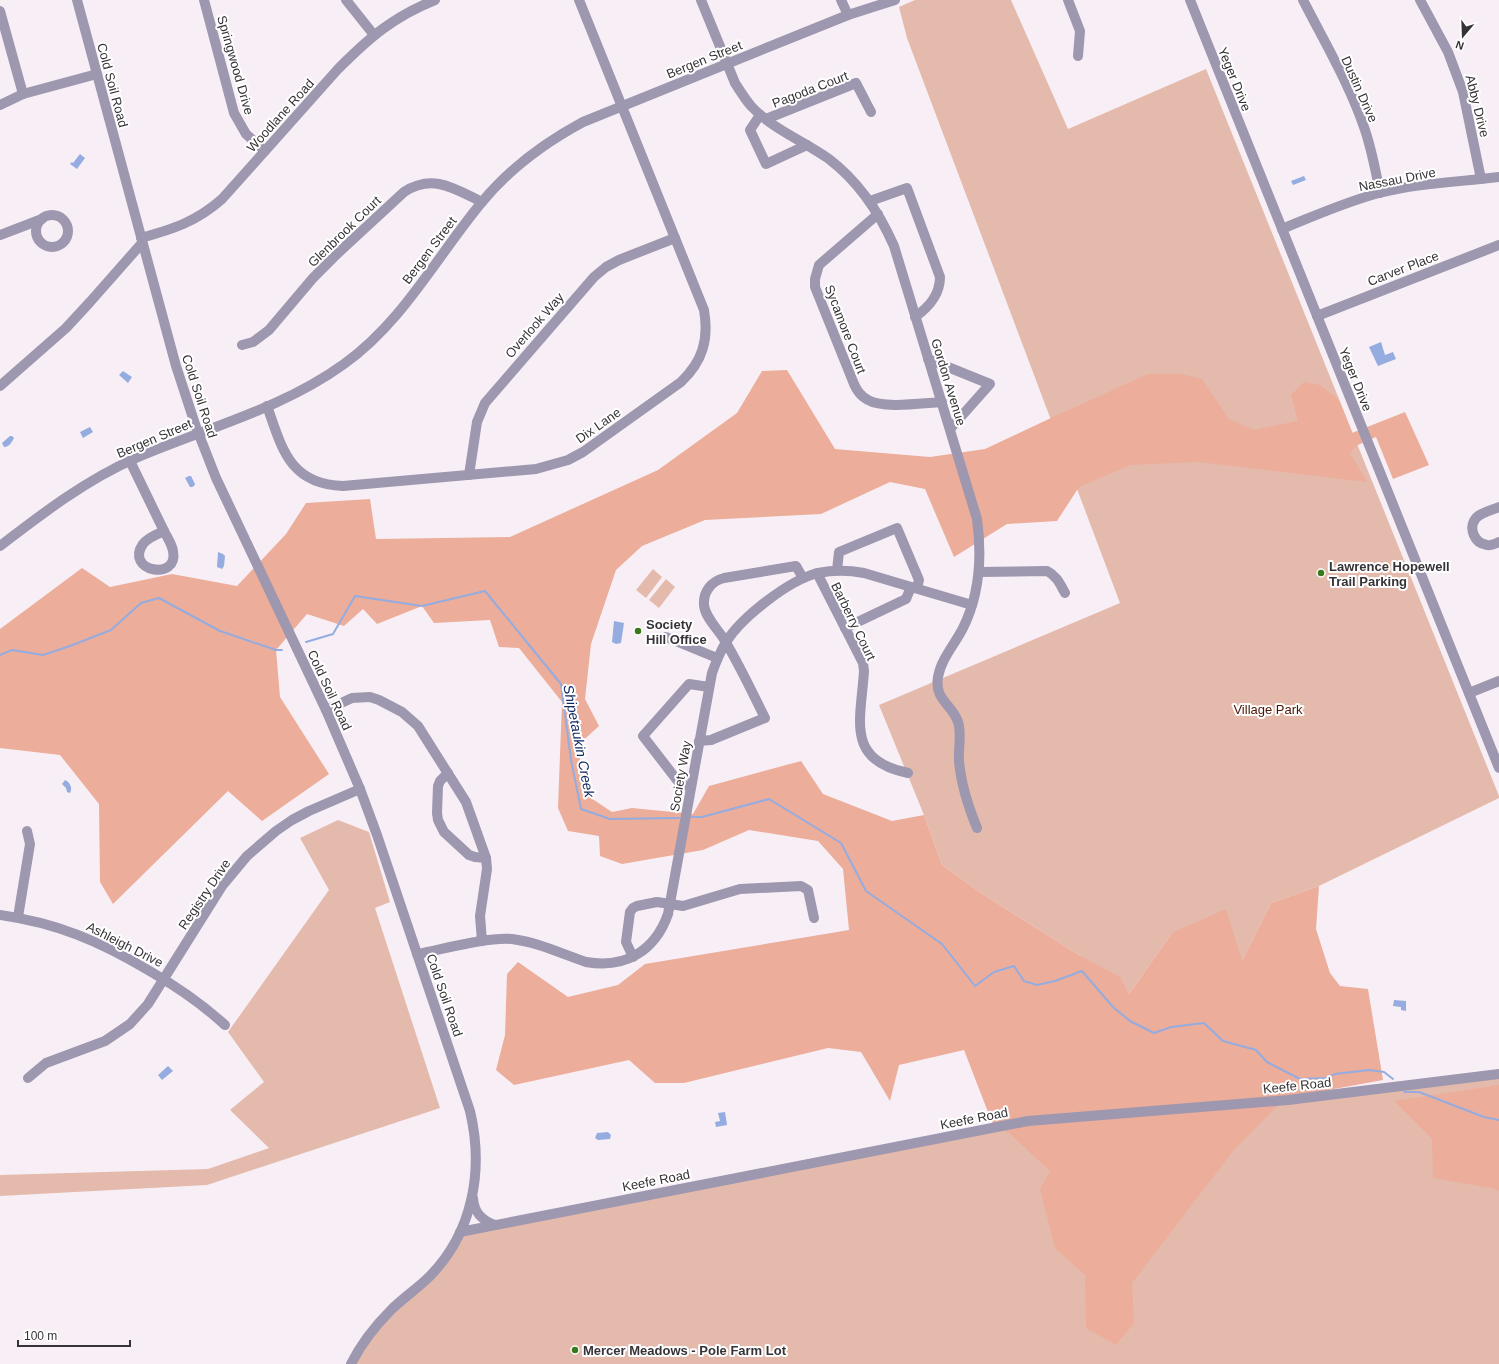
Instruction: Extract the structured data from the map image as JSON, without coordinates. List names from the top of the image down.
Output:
{
  "streets": {
    "street": [
      "Bergen Street",
      "Springwood Drive",
      "Yeger Drive",
      "Cold Soil Road",
      "Pagoda Court",
      "Dustin Drive",
      "Abby Drive",
      "Woodlane Road",
      "Nassau Drive",
      "Glenbrook Court",
      "Carver Place",
      "Overlook Way",
      "Sycamore Court",
      "Gordon Avenue",
      "Dix Lane",
      "Barberry Court",
      "Society Way",
      "Registry Drive",
      "Ashleigh Drive",
      "Keefe Road"
    ]
  },
  "crossings": [
    ["Bergen Street", "Cold Soil Road"],
    ["Bergen Street", "Glenbrook Court"],
    ["Bergen Street", "Gordon Avenue"],
    ["Bergen Street", "Dix Lane"],
    ["Springwood Drive", "Woodlane Road"],
    ["Yeger Drive", "Nassau Drive"],
    ["Yeger Drive", "Carver Place"],
    ["Cold Soil Road", "Woodlane Road"],
    ["Cold Soil Road", "Society Way"],
    ["Cold Soil Road", "Registry Drive"],
    ["Cold Soil Road", "Keefe Road"],
    ["Pagoda Court", "Gordon Avenue"],
    ["Dustin Drive", "Nassau Drive"],
    ["Abby Drive", "Nassau Drive"],
    ["Overlook Way", "Dix Lane"],
    ["Sycamore Court", "Gordon Avenue"],
    ["Gordon Avenue", "Society Way"],
    ["Barberry Court", "Society Way"],
    ["Registry Drive", "Ashleigh Drive"]
  ],
  "water": ["Shipetaukin Creek"],
  "parks": ["Village Park"],
  "places": ["Lawrence Hopewell Trail Parking", "Society Hill Office", "Mercer Meadows - Pole Farm Lot"],
  "scale_bar": "100 m",
  "north": "bottom"
}
